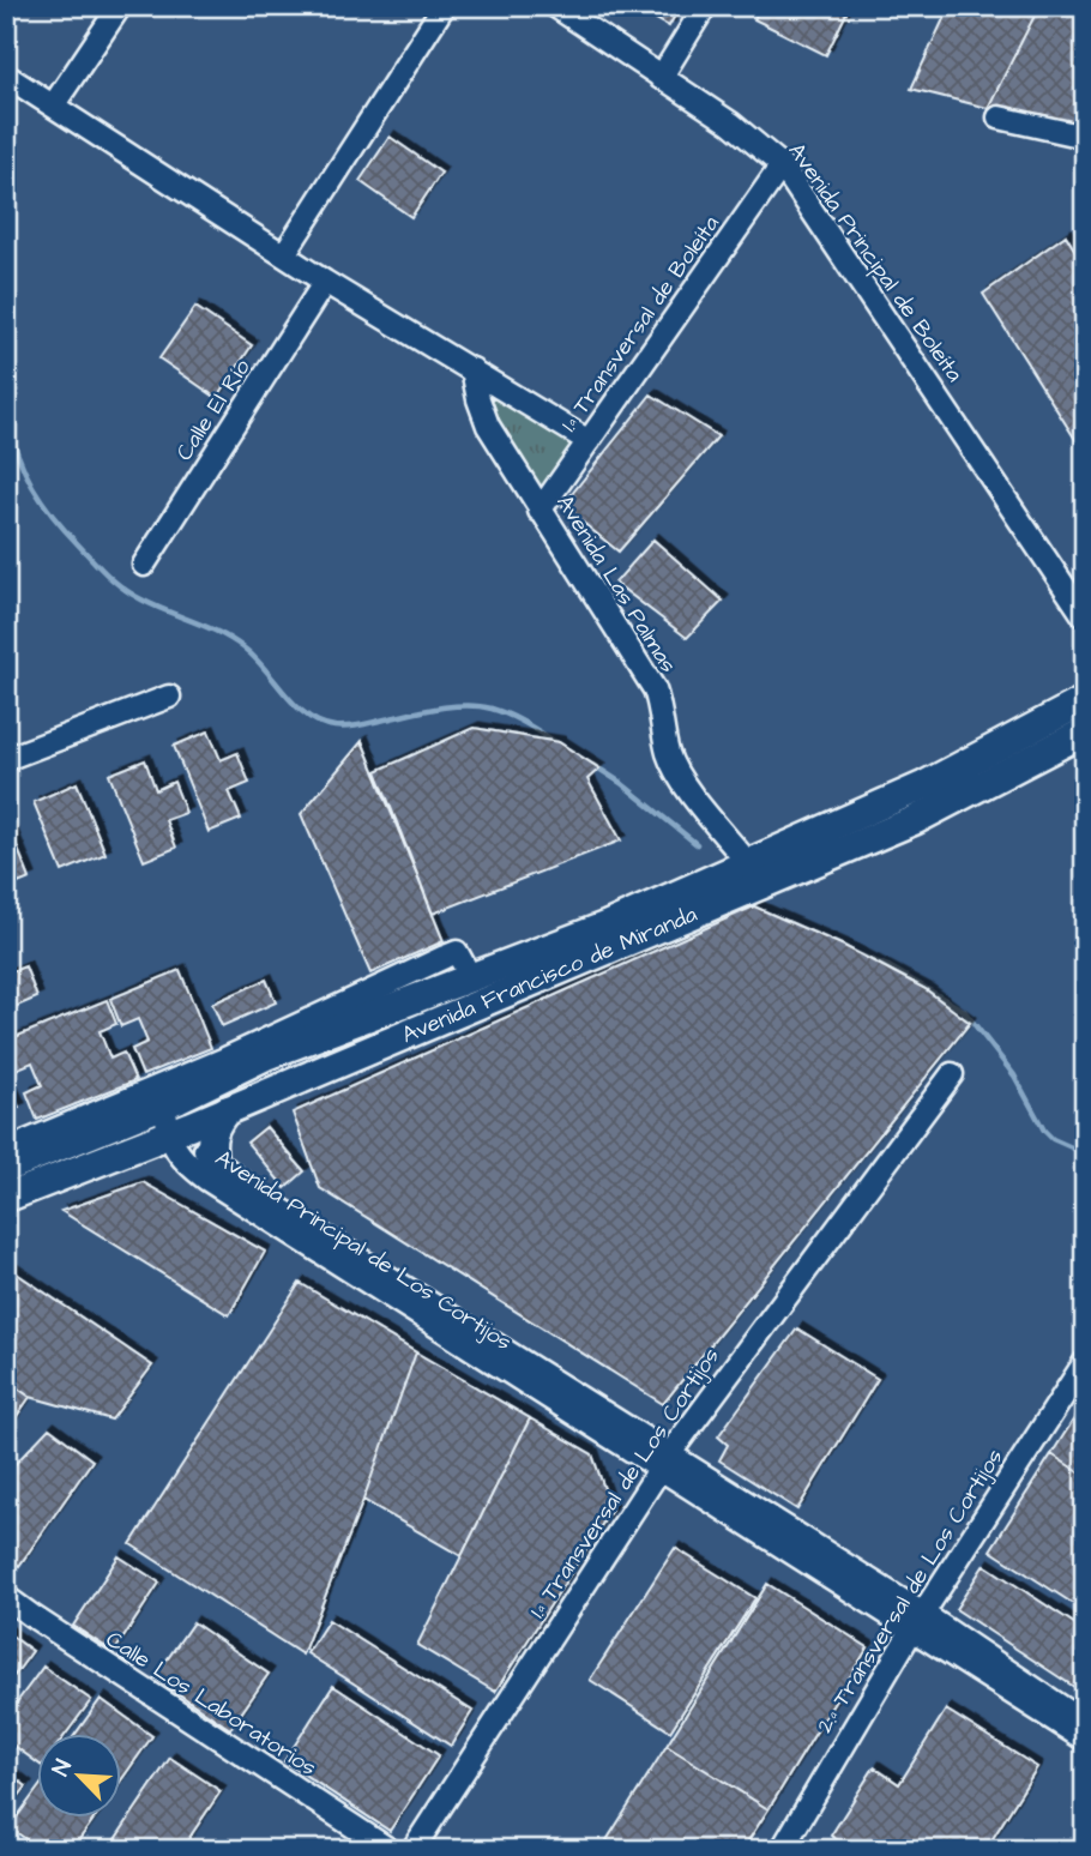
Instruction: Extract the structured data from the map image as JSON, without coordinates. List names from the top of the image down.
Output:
{
  "streets": {
    "main road": ["Avenida Francisco de Miranda"],
    "street": [
      "Avenida Principal de Boleíta",
      "1.ª Transversal de Boleíta",
      "Calle El Río",
      "Avenida Las Palmas",
      "Avenida Principal de Los Cortijos",
      "1.ª Transversal de Los Cortijos",
      "2.ª Transversal de Los Cortijos",
      "Calle Los Laboratorios"
    ]
  },
  "crossings": [
    ["Avenida Principal de Boleíta", "1.ª Transversal de Boleíta"],
    ["1.ª Transversal de Boleíta", "Avenida Las Palmas"],
    ["Avenida Las Palmas", "Avenida Francisco de Miranda"],
    ["Avenida Francisco de Miranda", "Avenida Principal de Los Cortijos"],
    ["Avenida Principal de Los Cortijos", "1.ª Transversal de Los Cortijos"],
    ["Avenida Principal de Los Cortijos", "2.ª Transversal de Los Cortijos"]
  ],
  "north": "top left"
}
